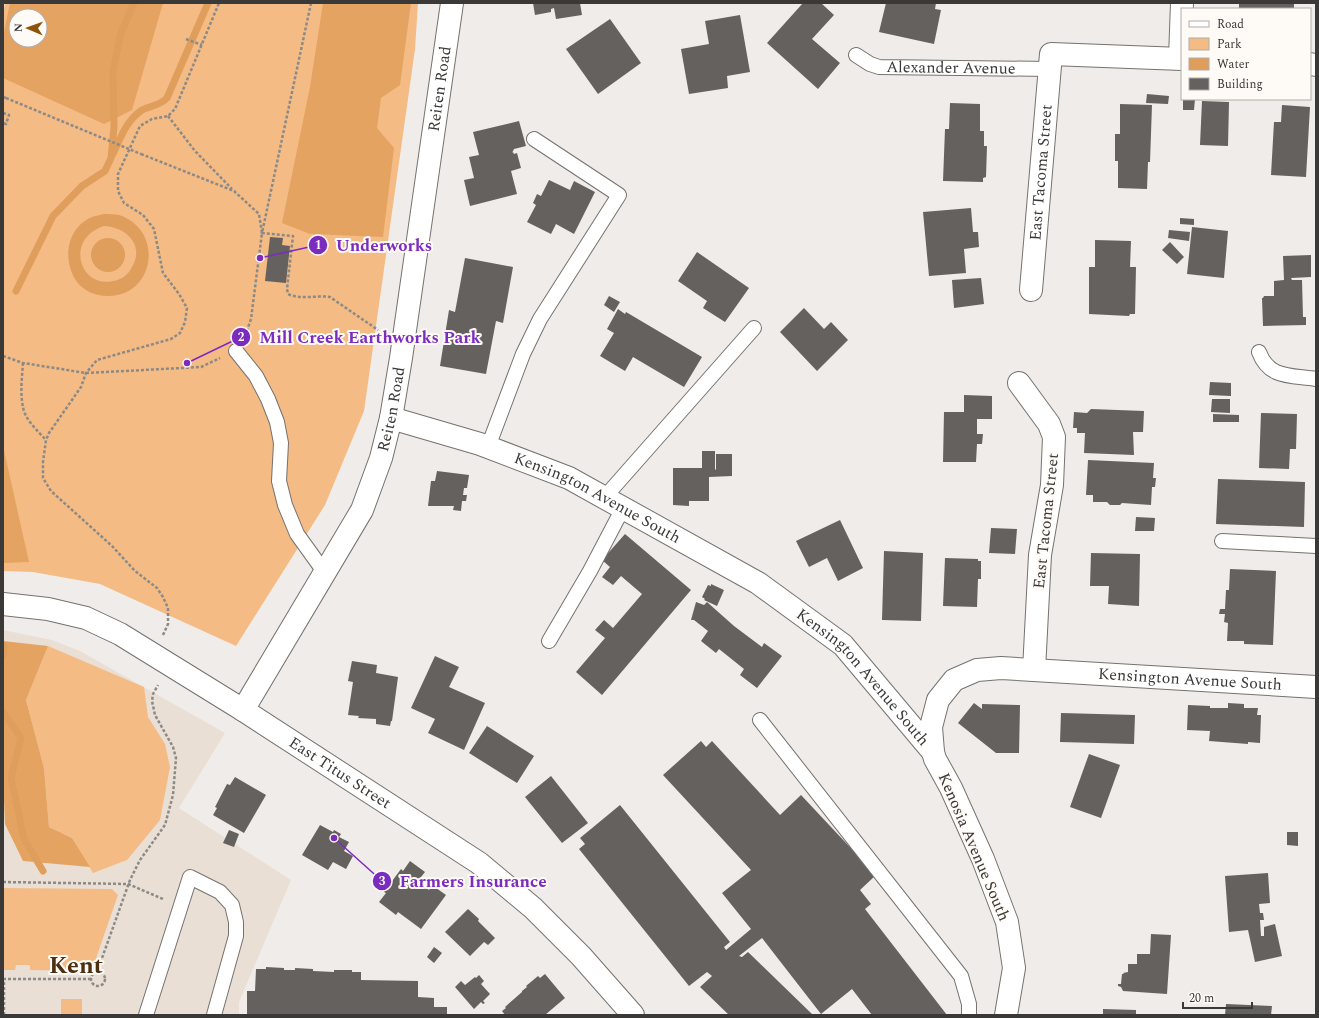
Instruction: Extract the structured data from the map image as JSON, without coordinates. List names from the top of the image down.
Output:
{
  "streets": {
    "street": [
      "Alexander Avenue",
      "Reiten Road",
      "East Tacoma Street",
      "Kensington Avenue South",
      "East Titus Street",
      "Kenosia Avenue South"
    ]
  },
  "crossings": [
    ["Alexander Avenue", "East Tacoma Street"],
    ["Reiten Road", "Kensington Avenue South"],
    ["Reiten Road", "East Titus Street"],
    ["East Tacoma Street", "Kensington Avenue South"],
    ["Kensington Avenue South", "Kenosia Avenue South"]
  ],
  "districts": ["Kent"],
  "places": ["Underworks", "Mill Creek Earthworks Park", "Farmers Insurance"],
  "legend": [
    "Road",
    "Park",
    "Water",
    "Building"
  ],
  "scale_bar": "20 m",
  "north": "left"
}
